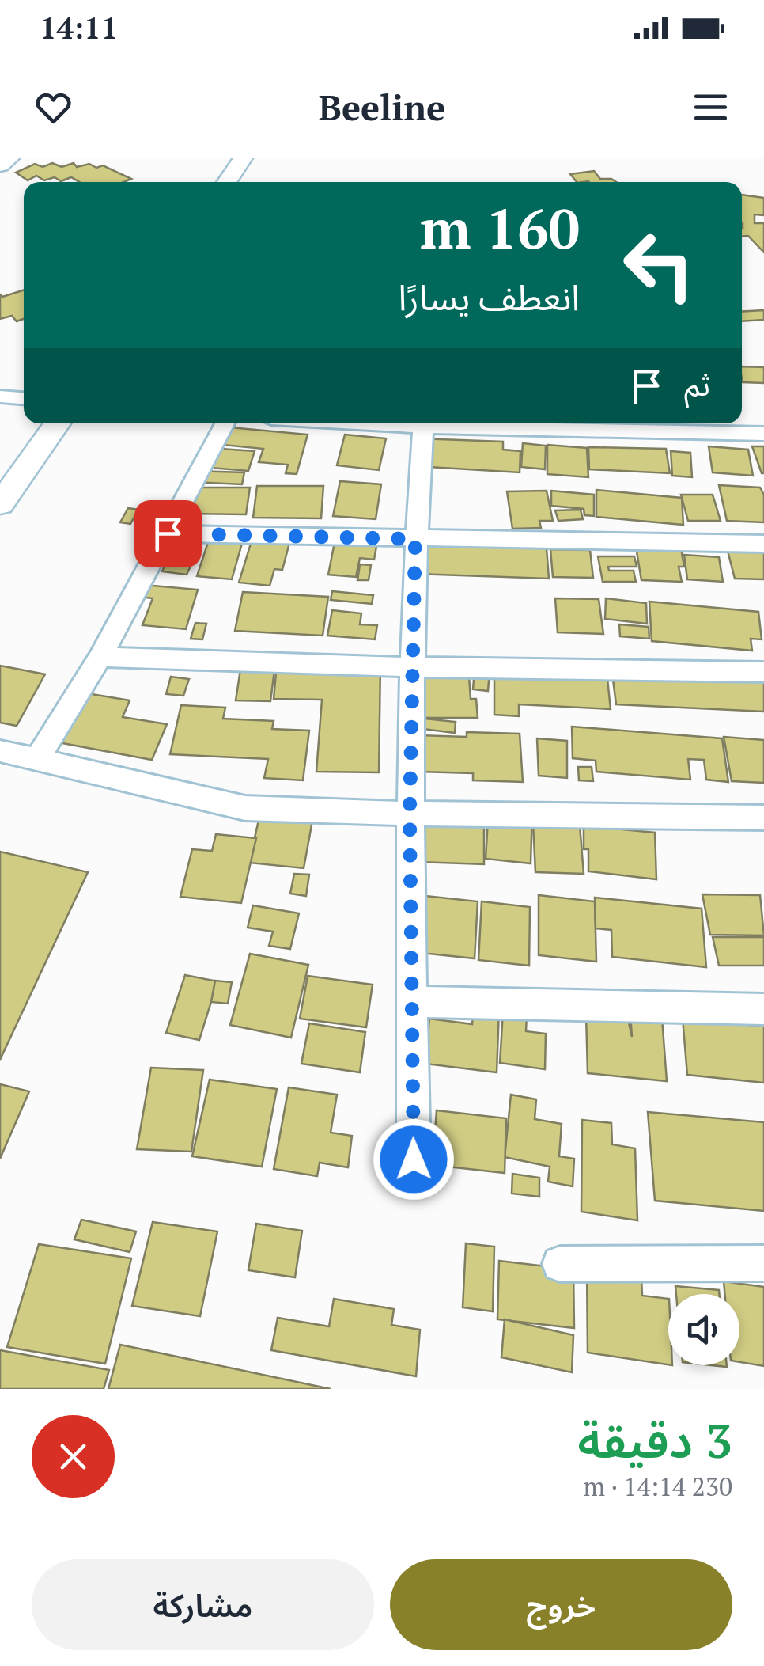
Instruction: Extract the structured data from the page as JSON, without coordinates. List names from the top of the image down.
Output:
{
  "page": {
    "status": "14:11",
    "header": "Beeline",
    "turn": ["160 m", "انعطف يسارًا"],
    "then": "ثم",
    "heading": ["3 دقيقة", "230 m · 14:14"],
    "buttons": ["خروج", "مشاركة"]
  }
}
